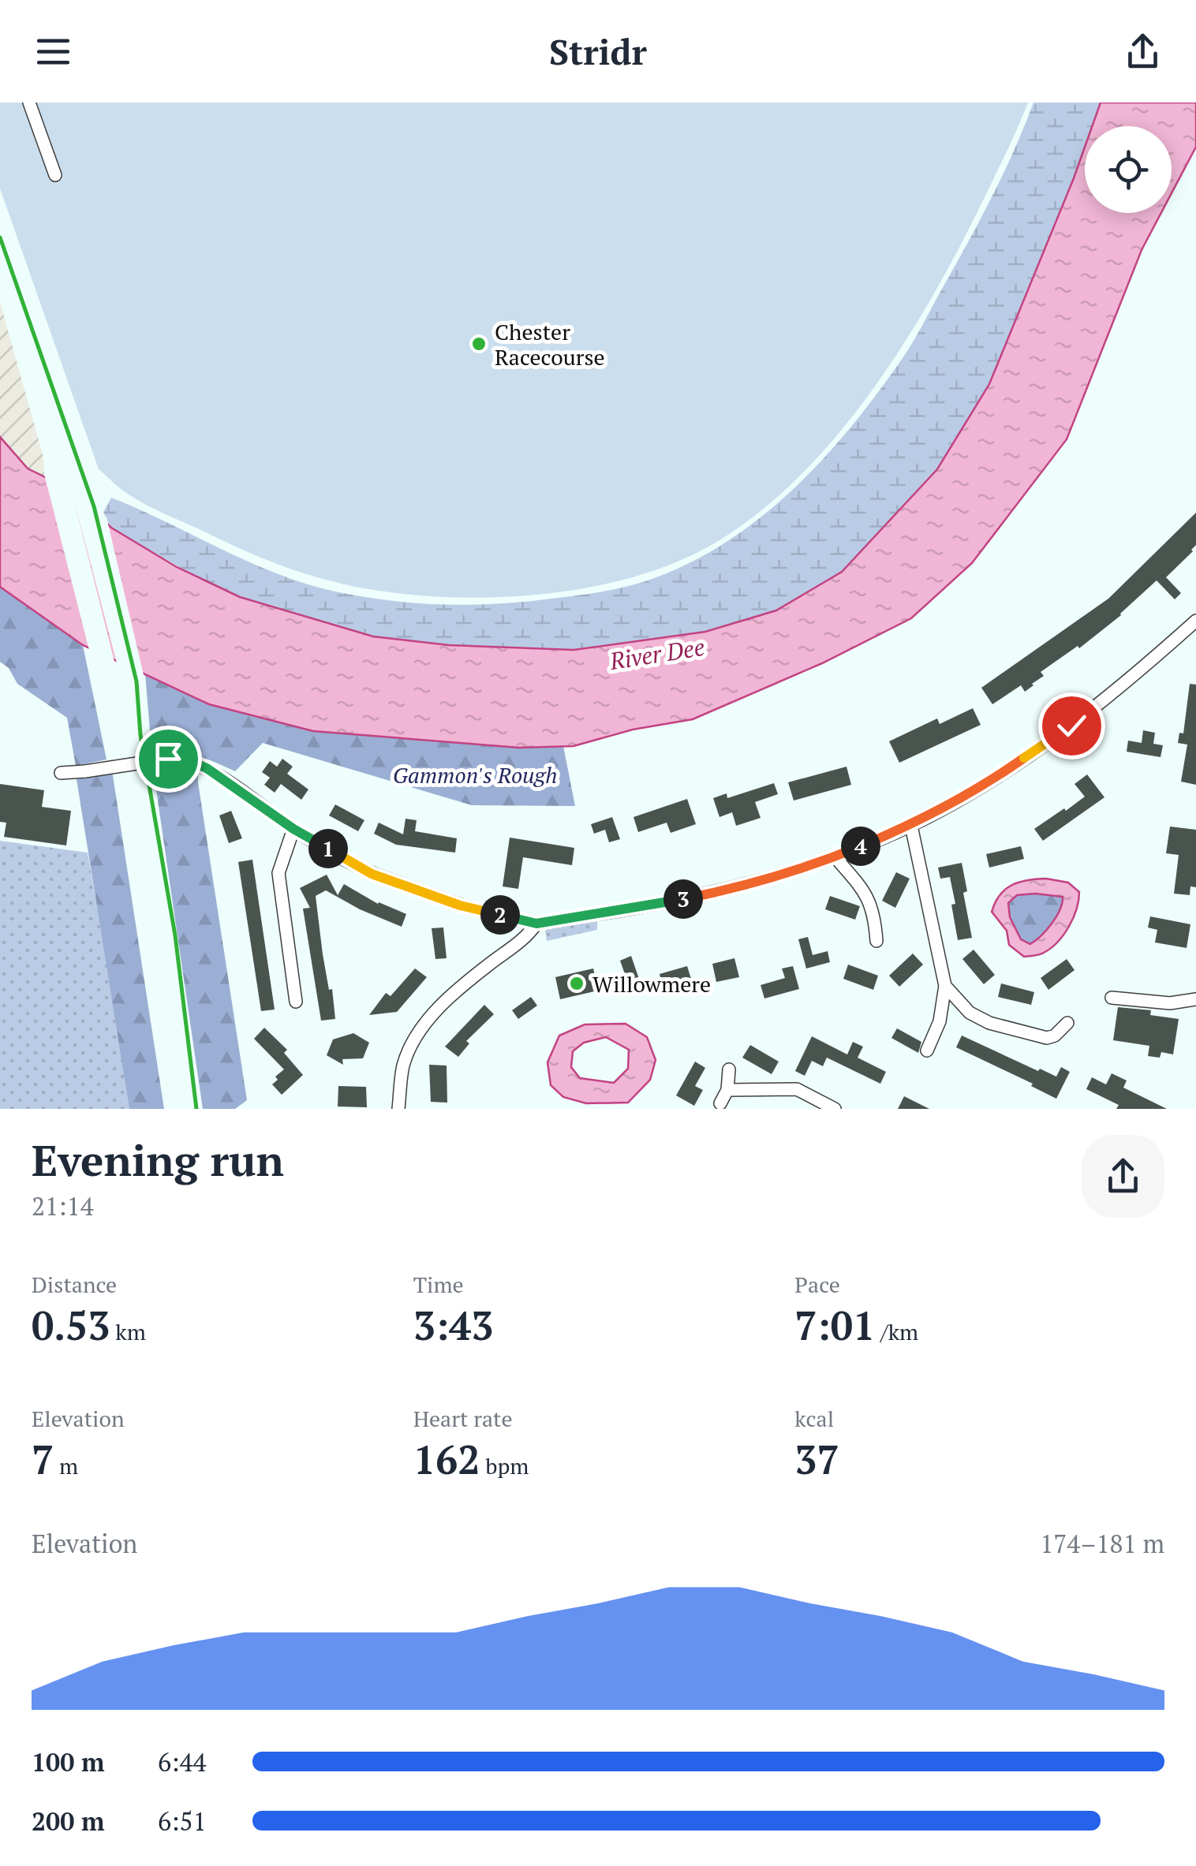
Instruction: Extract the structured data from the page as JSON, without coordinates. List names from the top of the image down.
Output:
{
  "water": ["River Dee"],
  "parks": ["Gammon's Rough"],
  "places": ["Chester Racecourse", "Willowmere"],
  "page": {
    "header": "Stridr",
    "pins": [
      "4",
      "1",
      "3",
      "2"
    ],
    "heading": ["Evening run", "21:14"],
    "stats": [
      ["Distance", "0.53 km"],
      ["Time", "3:43"],
      ["Pace", "7:01 /km"],
      ["Elevation", "7 m"],
      ["Heart rate", "162 bpm"],
      ["kcal", "37"]
    ],
    "chart": ["Elevation", "174–181 m"],
    "list": [
      {
        "name": "100 m",
        "note": "6:44"
      },
      {
        "name": "200 m",
        "note": "6:51"
      }
    ]
  }
}
